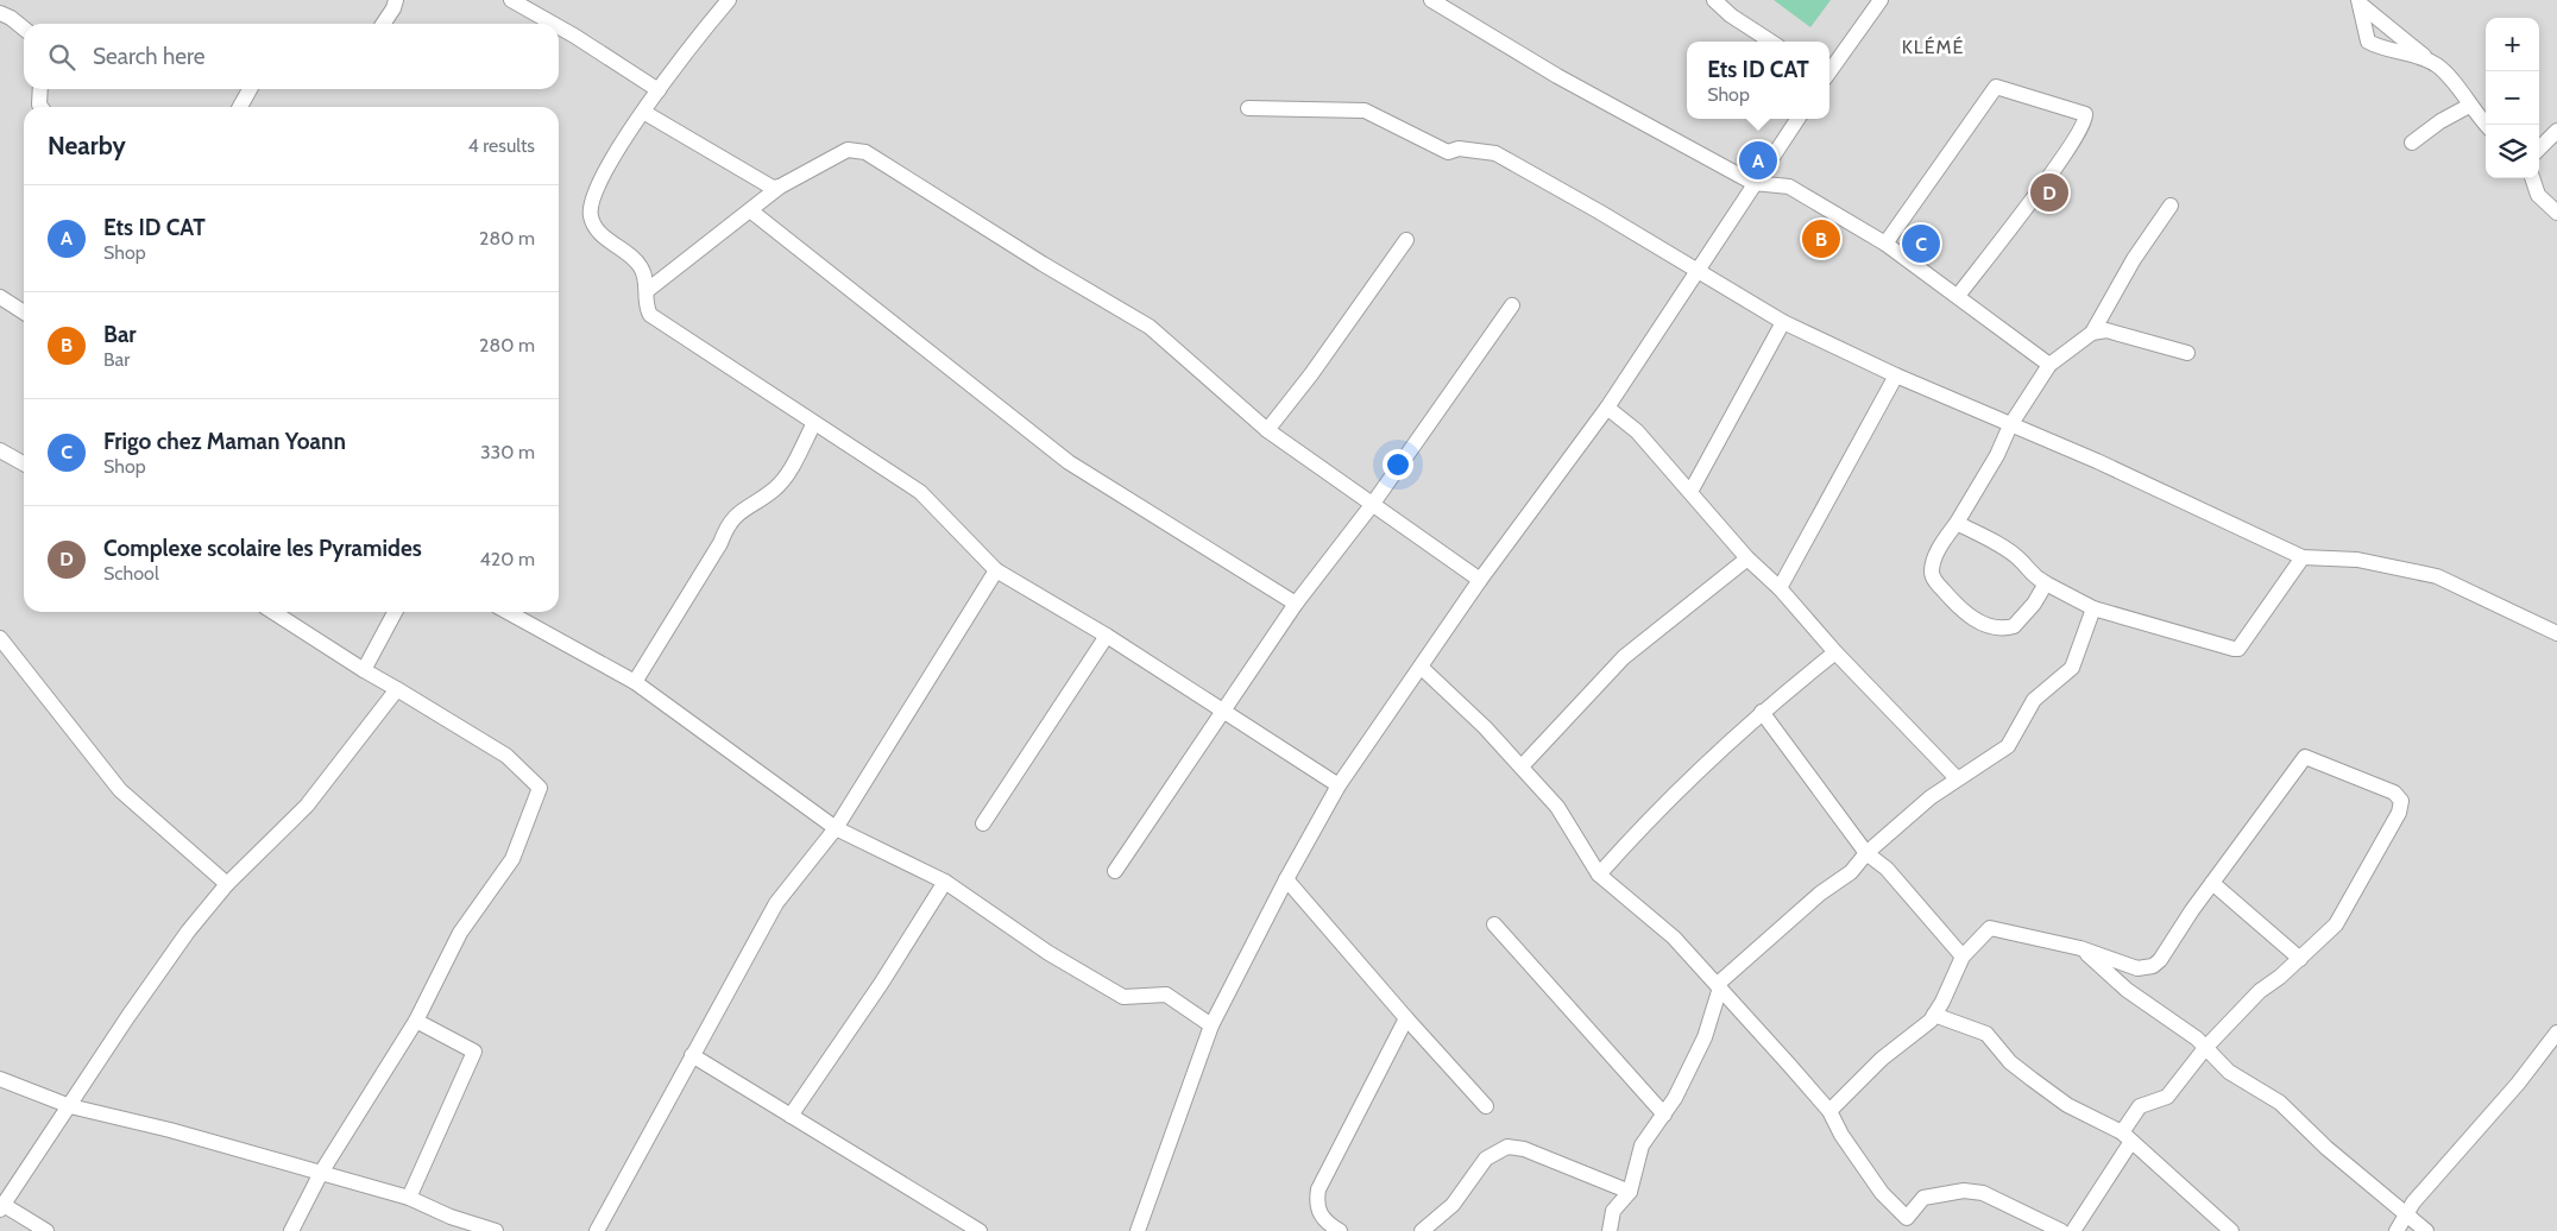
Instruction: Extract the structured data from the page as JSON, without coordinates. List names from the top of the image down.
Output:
{
  "districts": ["KLÉMÉ"],
  "page": {
    "map_buttons": ["+", "−"],
    "search": "Search here",
    "popup": ["Ets ID CAT", "Shop"],
    "heading": ["Nearby", "4 results"],
    "pins": [
      "A",
      "D",
      "B",
      "C"
    ],
    "list": [
      {
        "mark": "A",
        "name": "Ets ID CAT",
        "note": "Shop",
        "value": "280 m"
      },
      {
        "mark": "B",
        "name": "Bar",
        "note": "Bar",
        "value": "280 m"
      },
      {
        "mark": "C",
        "name": "Frigo chez Maman Yoann",
        "note": "Shop",
        "value": "330 m"
      },
      {
        "mark": "D",
        "name": "Complexe scolaire les Pyramides",
        "note": "School",
        "value": "420 m"
      }
    ]
  }
}
